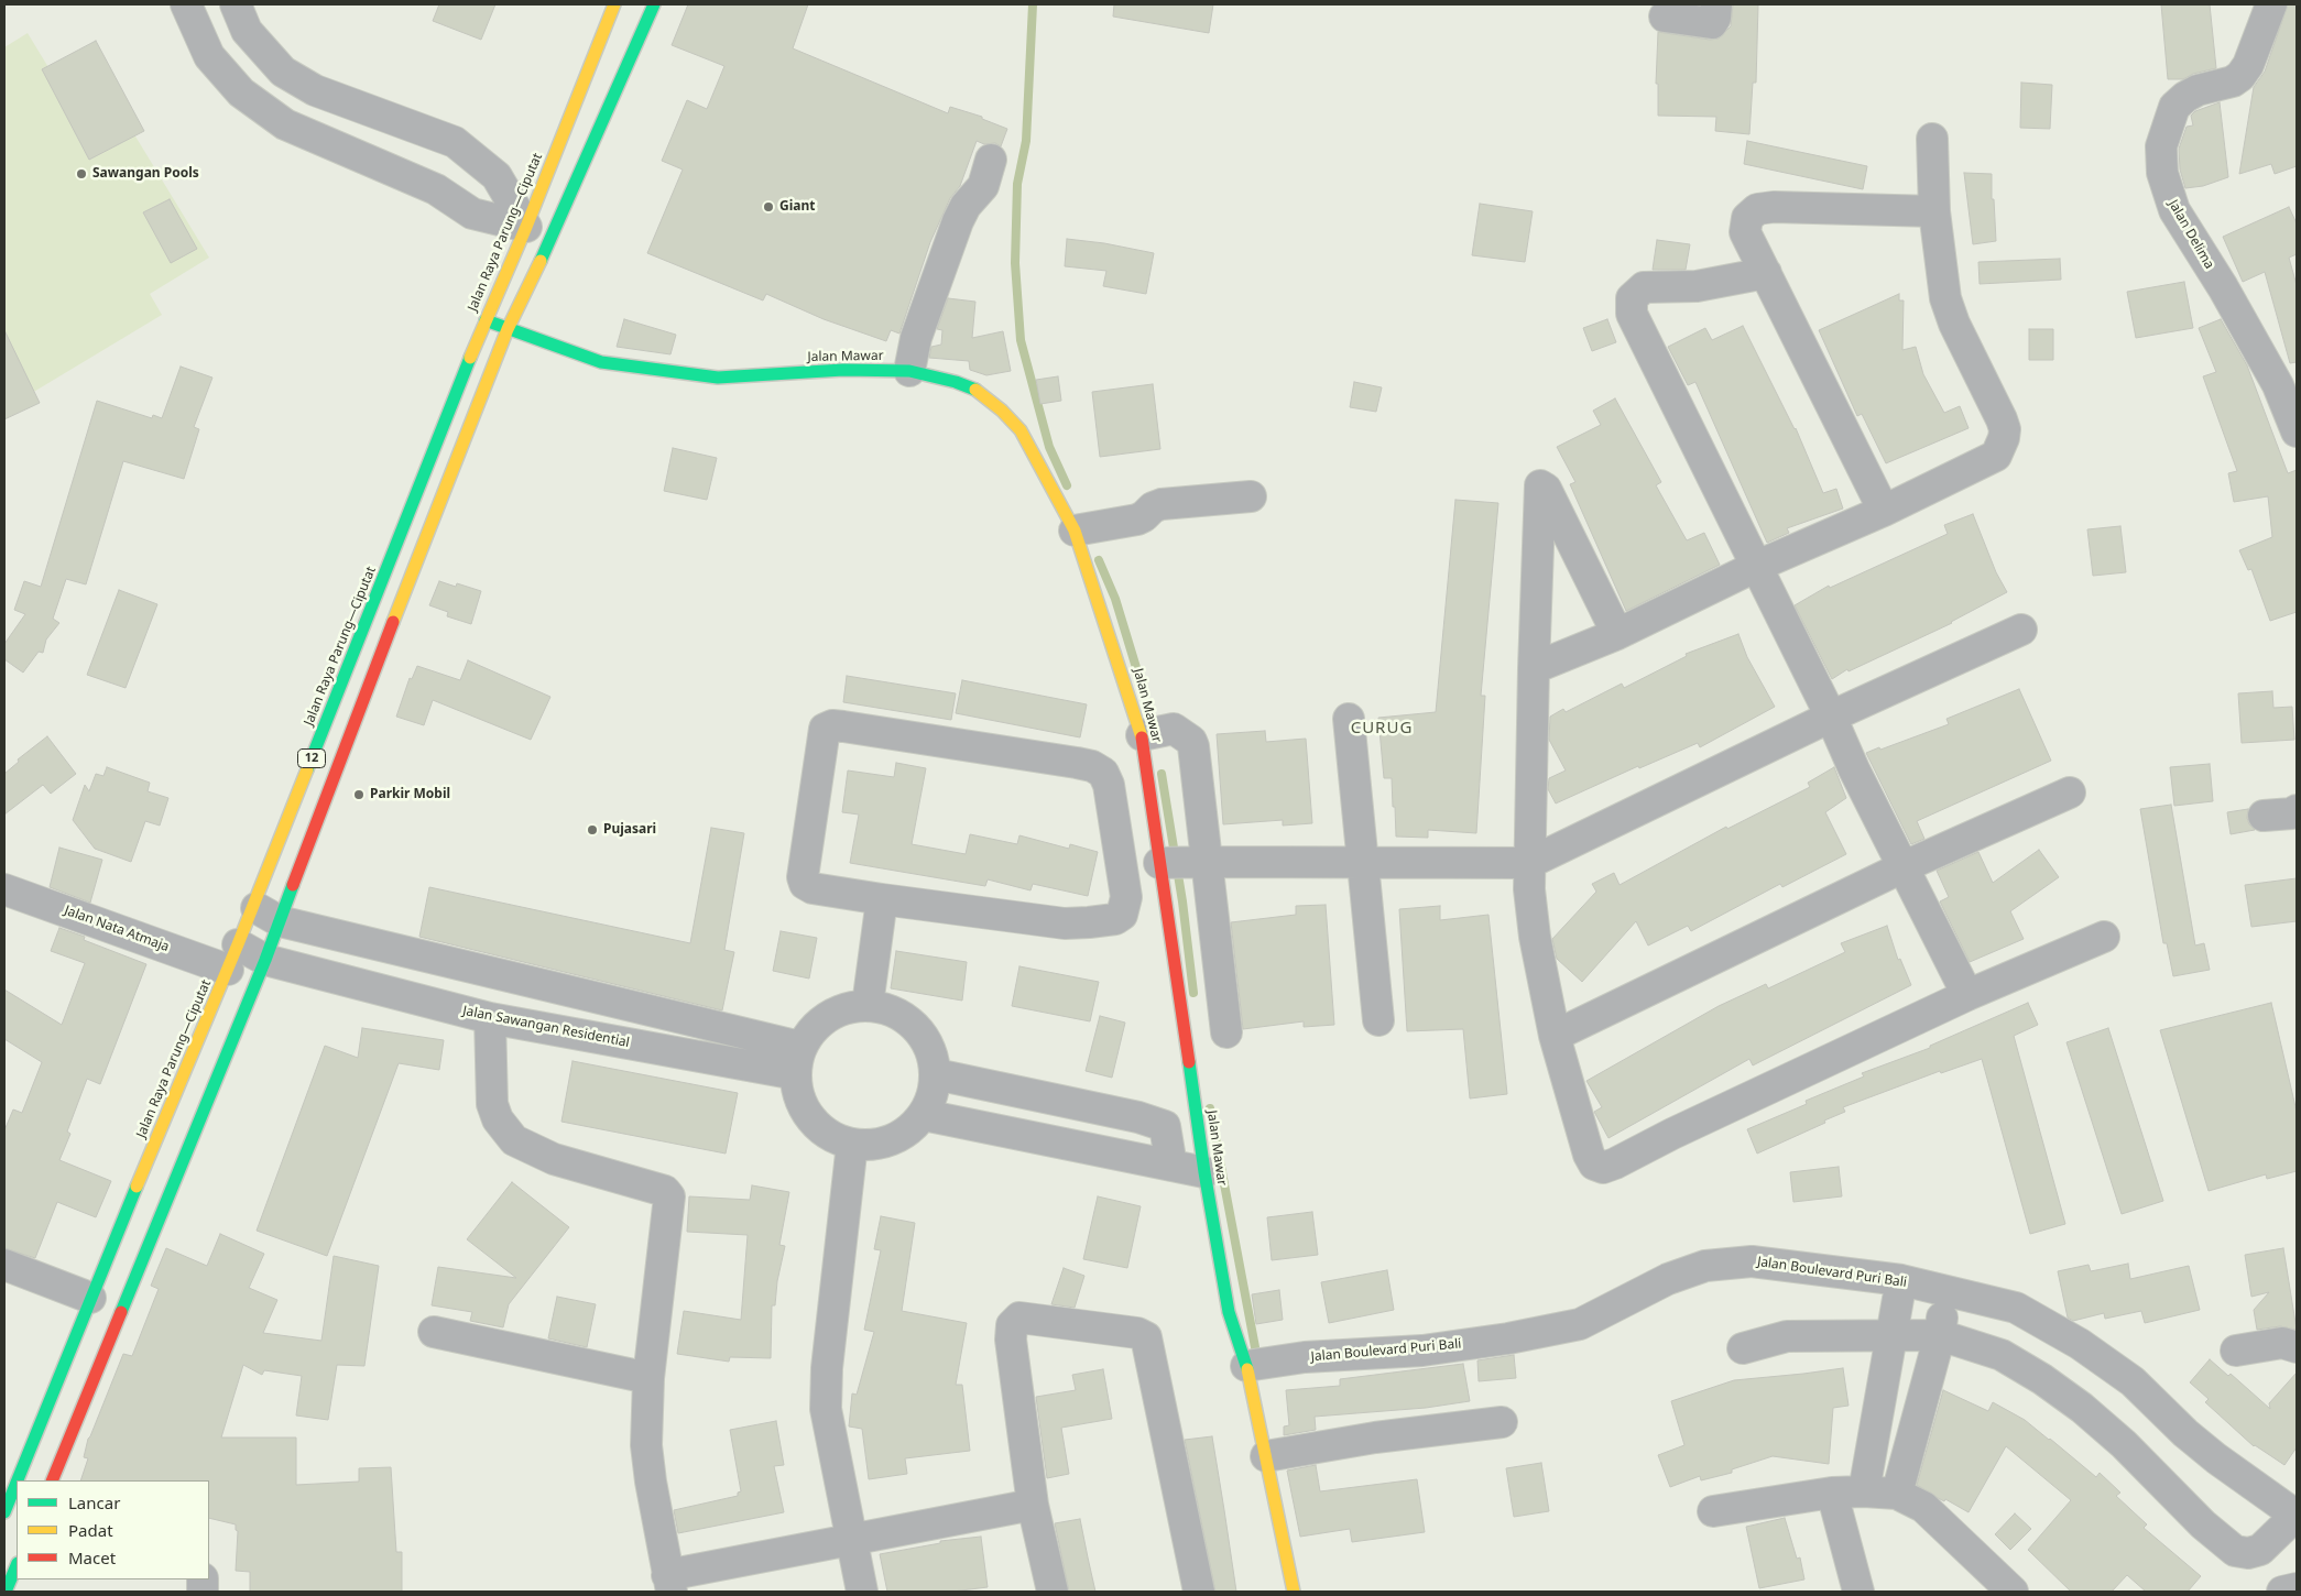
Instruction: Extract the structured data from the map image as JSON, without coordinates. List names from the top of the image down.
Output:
{
  "streets": {
    "main road": ["Jalan Raya Parung—Ciputat", "Jalan Mawar", "12"],
    "street": [
      "Jalan Delima",
      "Jalan Nata Atmaja",
      "Jalan Sawangan Residential",
      "Jalan Boulevard Puri Bali"
    ]
  },
  "crossings": [
    ["Jalan Raya Parung—Ciputat", "Jalan Mawar"],
    ["Jalan Raya Parung—Ciputat", "Jalan Nata Atmaja"],
    ["Jalan Raya Parung—Ciputat", "Jalan Sawangan Residential"],
    ["Jalan Mawar", "12"],
    ["Jalan Mawar", "Jalan Boulevard Puri Bali"],
    ["12", "Jalan Sawangan Residential"],
    ["Jalan Nata Atmaja", "Jalan Sawangan Residential"]
  ],
  "districts": ["CURUG"],
  "places": [
    "Sawangan Pools",
    "Giant",
    "Parkir Mobil",
    "Pujasari"
  ],
  "legend": ["Lancar", "Padat", "Macet"]
}
